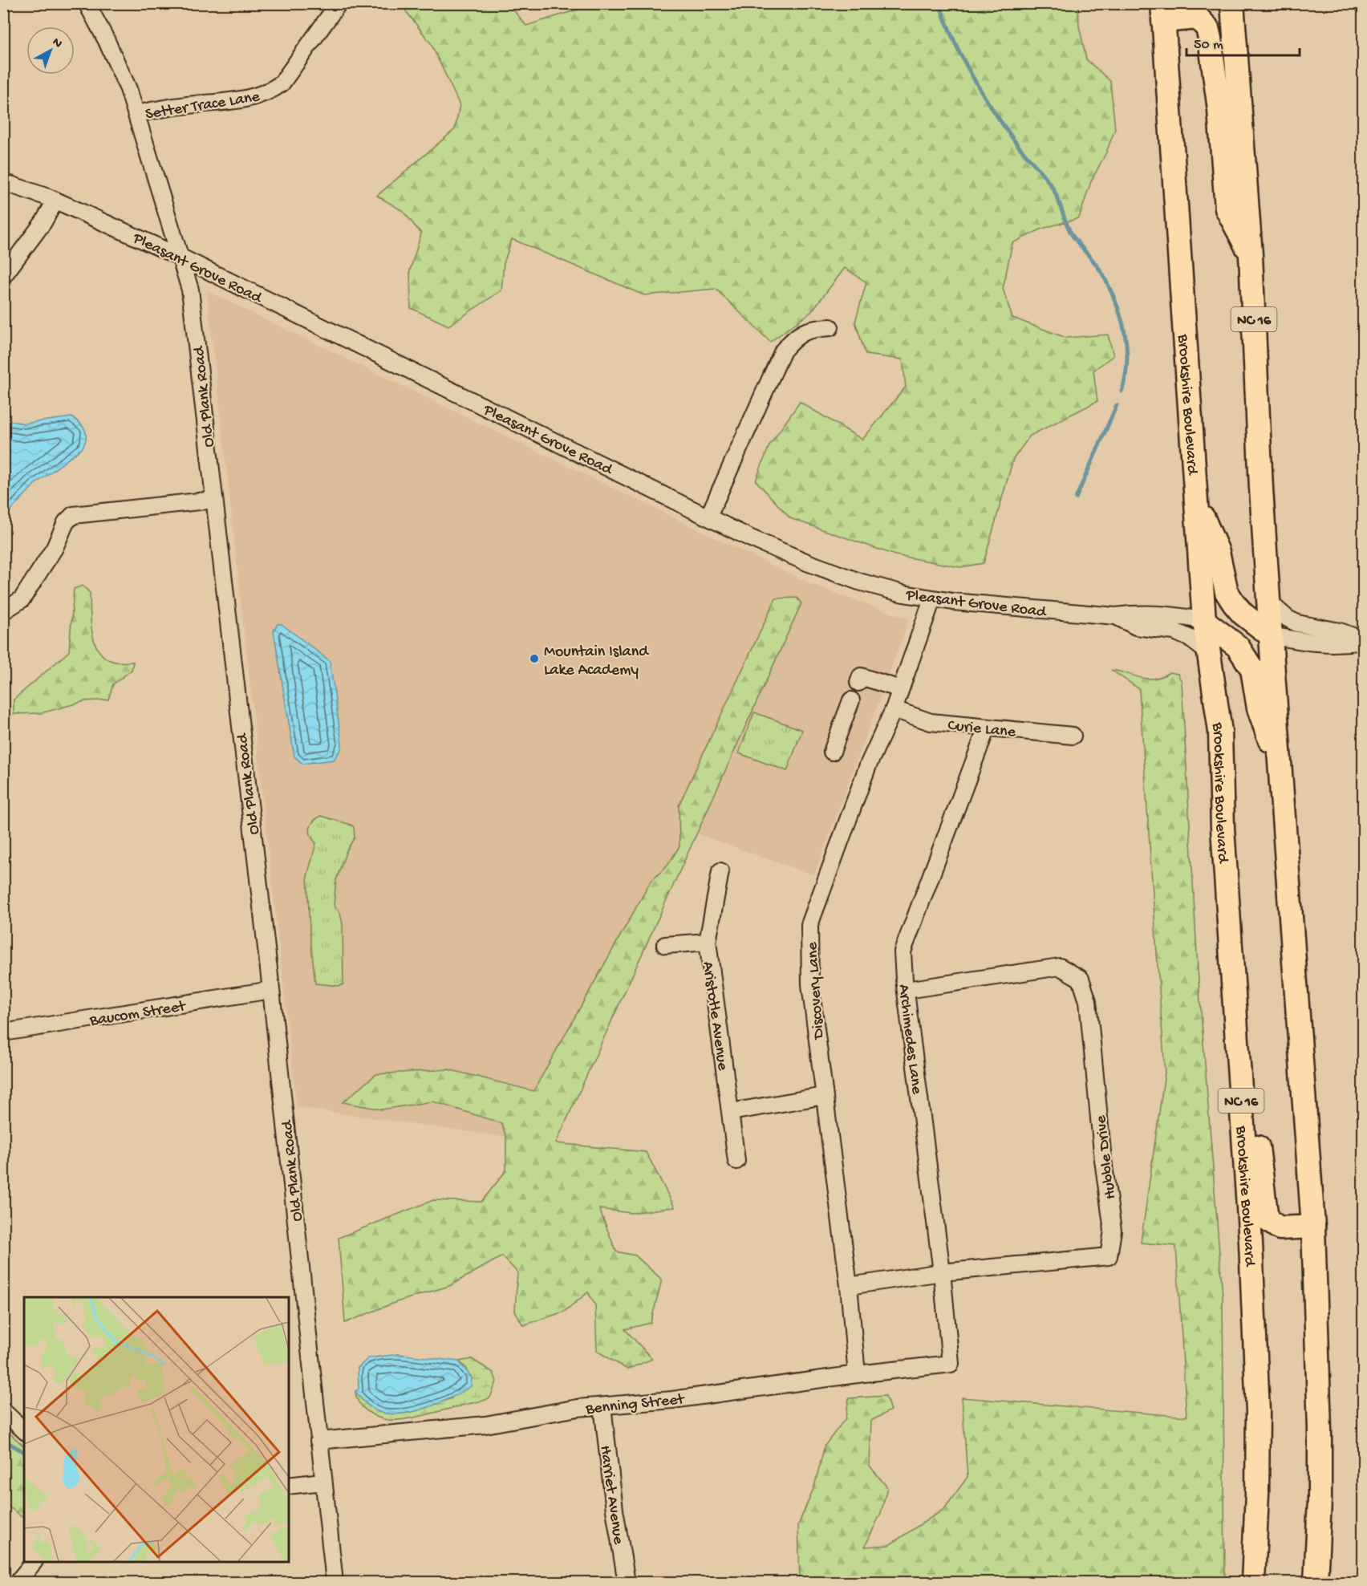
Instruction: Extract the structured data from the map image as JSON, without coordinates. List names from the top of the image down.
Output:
{
  "streets": {
    "highway": ["NC 16", "Brookshire Boulevard"],
    "street": [
      "Setter Trace Lane",
      "Pleasant Grove Road",
      "Old Plank Road",
      "Curie Lane",
      "Discovery Lane",
      "Baucom Street",
      "Aristotle Avenue",
      "Archimedes Lane",
      "Hubble Drive",
      "Benning Street",
      "Harriet Avenue"
    ]
  },
  "crossings": [
    ["Setter Trace Lane", "Old Plank Road"],
    ["Pleasant Grove Road", "Old Plank Road"],
    ["Pleasant Grove Road", "Brookshire Boulevard"],
    ["Pleasant Grove Road", "Discovery Lane"],
    ["Old Plank Road", "Baucom Street"],
    ["Old Plank Road", "Benning Street"],
    ["Curie Lane", "Discovery Lane"],
    ["Curie Lane", "Archimedes Lane"],
    ["Discovery Lane", "Hubble Drive"],
    ["Discovery Lane", "Benning Street"],
    ["Archimedes Lane", "Hubble Drive"],
    ["Archimedes Lane", "Benning Street"],
    ["Benning Street", "Harriet Avenue"]
  ],
  "places": ["Mountain Island Lake Academy"],
  "scale_bar": "50 m",
  "north": "top right"
}
